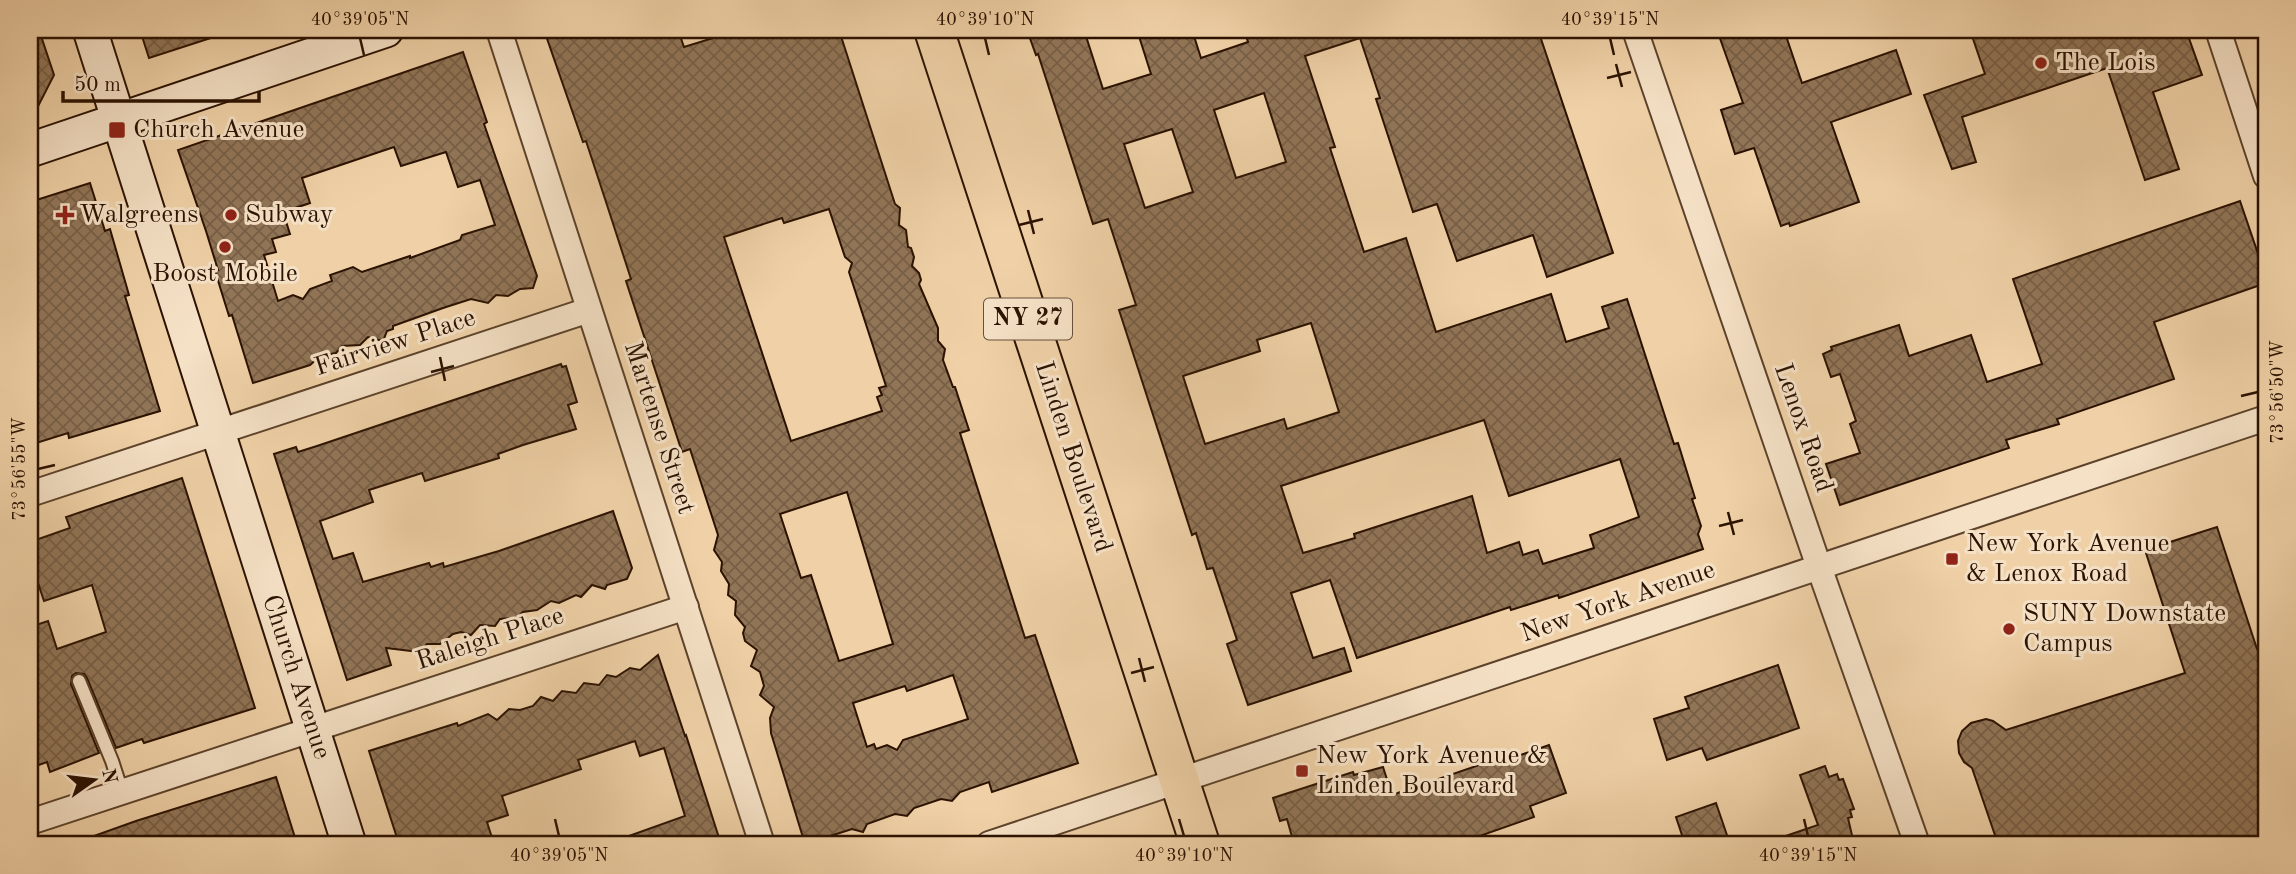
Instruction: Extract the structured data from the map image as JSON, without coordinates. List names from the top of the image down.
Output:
{
  "streets": {
    "highway": ["NY 27", "Linden Boulevard"],
    "main road": ["Church Avenue"],
    "street": [
      "Fairview Place",
      "Martense Street",
      "Lenox Road",
      "New York Avenue",
      "Raleigh Place"
    ]
  },
  "crossings": [
    ["Fairview Place", "Martense Street"],
    ["Fairview Place", "Church Avenue"],
    ["Martense Street", "Raleigh Place"],
    ["Lenox Road", "New York Avenue"],
    ["Linden Boulevard", "New York Avenue"],
    ["Raleigh Place", "Church Avenue"]
  ],
  "places": {
    "other": [
      "The Lois",
      "Subway",
      "Boost Mobile",
      "SUNY Downstate Campus"
    ],
    "transit": ["Church Avenue", "New York Avenue & Lenox Road", "New York Avenue & Linden Boulevard"],
    "health": ["Walgreens"]
  },
  "scale_bar": "50 m",
  "north": "right",
  "coordinates": [
    "40°39'05\"N",
    "40°39'10\"N",
    "40°39'15\"N",
    "73°56'50\"W",
    "73°56'55\"W"
  ]
}
